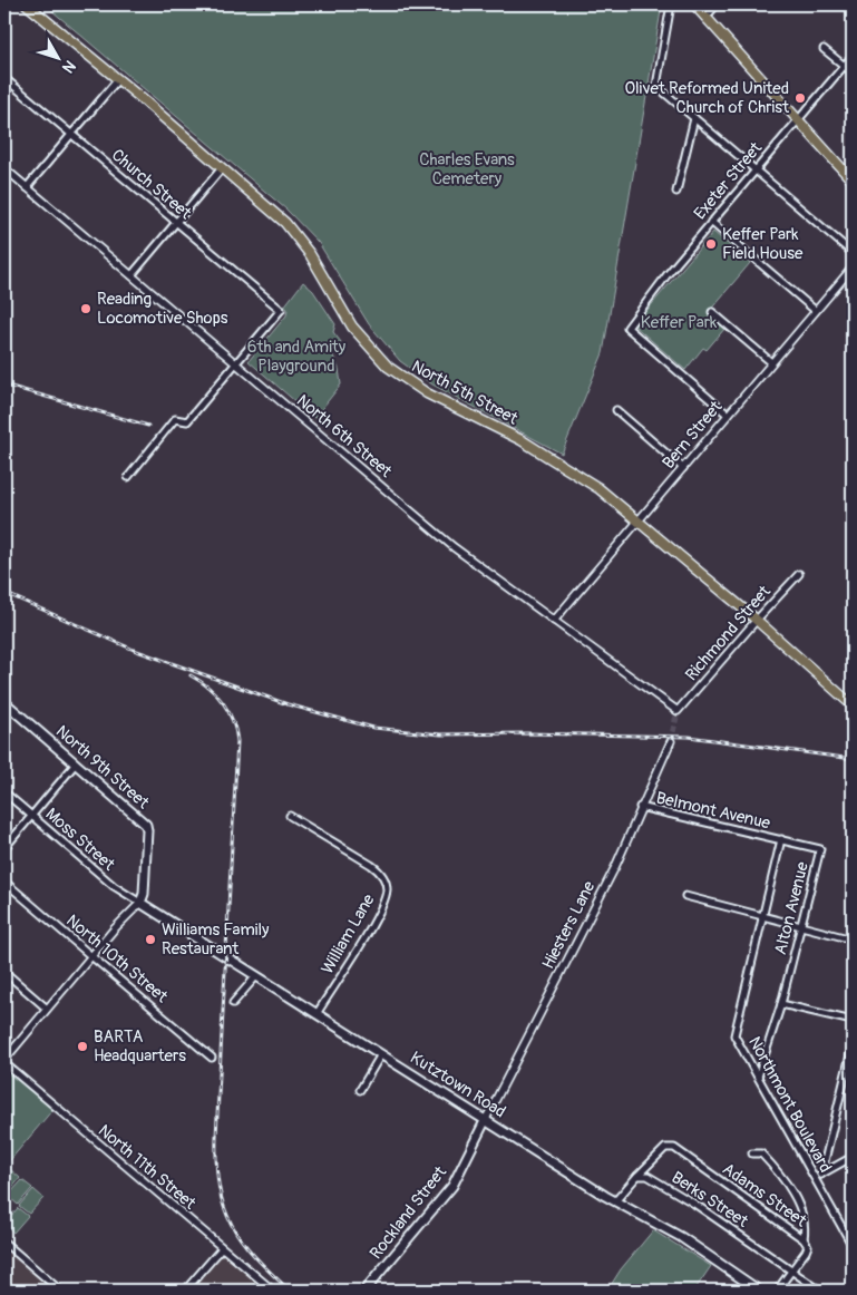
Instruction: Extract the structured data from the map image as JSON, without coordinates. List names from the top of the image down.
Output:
{
  "streets": {
    "main road": [
      "North 5th Street",
      "North 9th Street",
      "Kutztown Road",
      "Rockland Street"
    ],
    "street": [
      "Exeter Street",
      "Church Street",
      "Bern Street",
      "North 6th Street",
      "Richmond Street",
      "Belmont Avenue",
      "Moss Street",
      "Alton Avenue",
      "Hiesters Lane",
      "William Lane",
      "North 10th Street",
      "Northmont Boulevard",
      "North 11th Street",
      "Adams Street",
      "Berks Street"
    ]
  },
  "crossings": [
    ["Exeter Street", "Bern Street"],
    ["Church Street", "North 6th Street"],
    ["North 5th Street", "Bern Street"],
    ["North 5th Street", "Richmond Street"],
    ["Bern Street", "North 6th Street"],
    ["North 6th Street", "Richmond Street"],
    ["North 9th Street", "Moss Street"],
    ["North 9th Street", "Kutztown Road"],
    ["Belmont Avenue", "Alton Avenue"],
    ["Belmont Avenue", "Hiesters Lane"],
    ["Moss Street", "Kutztown Road"],
    ["Alton Avenue", "Northmont Boulevard"],
    ["Hiesters Lane", "Kutztown Road"],
    ["Hiesters Lane", "Rockland Street"],
    ["William Lane", "Kutztown Road"],
    ["Kutztown Road", "Rockland Street"],
    ["Adams Street", "Berks Street"]
  ],
  "parks": ["Charles Evans Cemetery", "Keffer Park", "6th and Amity Playground"],
  "places": [
    "Olivet Reformed United Church of Christ",
    "Keffer Park Field House",
    "Reading Locomotive Shops",
    "Williams Family Restaurant",
    "BARTA Headquarters"
  ],
  "north": "bottom right"
}
